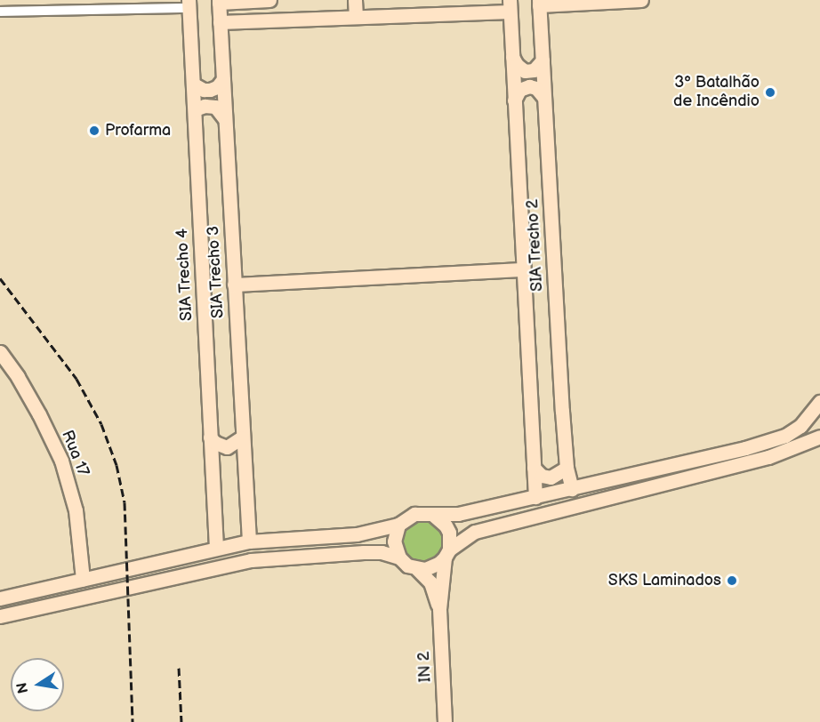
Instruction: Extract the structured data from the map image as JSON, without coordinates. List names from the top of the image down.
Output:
{
  "streets": {
    "main road": [
      "SIA Trecho 2",
      "SIA Trecho 3",
      "SIA Trecho 4",
      "Rua 17",
      "IN 2"
    ]
  },
  "places": ["3º Batalhão de Incêndio", "Profarma", "SKS Laminados"],
  "north": "left"
}
